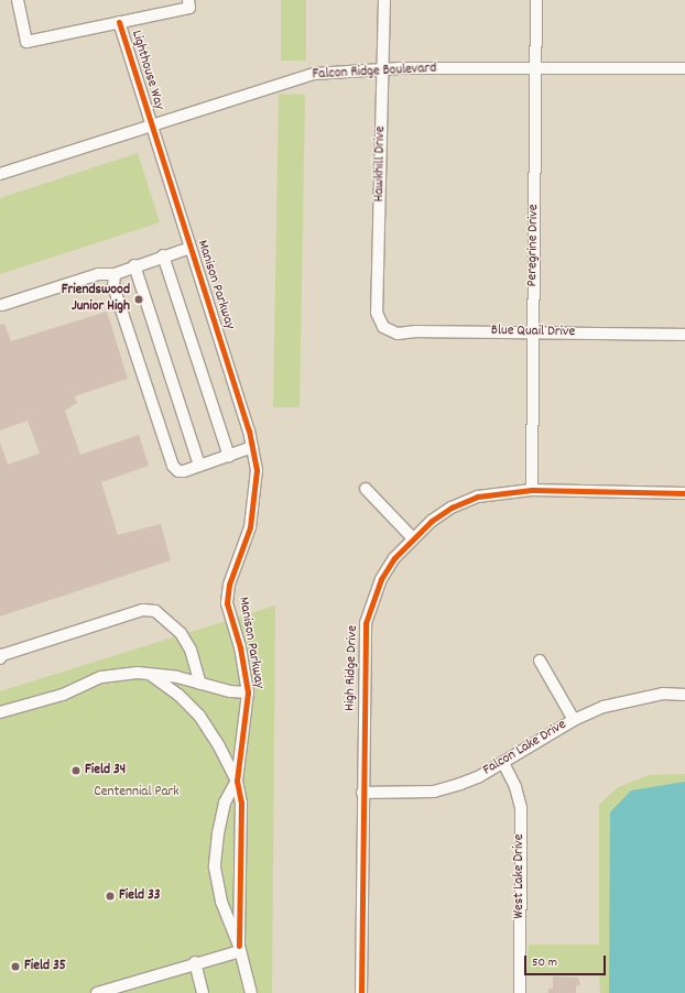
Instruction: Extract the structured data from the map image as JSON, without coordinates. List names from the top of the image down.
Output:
{
  "streets": {
    "street": [
      "Lighthouse Way",
      "Falcon Ridge Boulevard",
      "Hawkhill Drive",
      "Peregrine Drive",
      "Manison Parkway",
      "Blue Quail Drive",
      "High Ridge Drive",
      "Falcon Lake Drive",
      "West Lake Drive"
    ]
  },
  "crossings": [
    ["Lighthouse Way", "Falcon Ridge Boulevard"],
    ["Lighthouse Way", "Manison Parkway"],
    ["Falcon Ridge Boulevard", "Hawkhill Drive"],
    ["Falcon Ridge Boulevard", "Peregrine Drive"],
    ["Falcon Ridge Boulevard", "Manison Parkway"],
    ["Hawkhill Drive", "Blue Quail Drive"],
    ["Peregrine Drive", "Blue Quail Drive"],
    ["Peregrine Drive", "High Ridge Drive"],
    ["High Ridge Drive", "Falcon Lake Drive"],
    ["Falcon Lake Drive", "West Lake Drive"]
  ],
  "parks": ["Centennial Park"],
  "places": [
    "Friendswood Junior High",
    "Field 34",
    "Field 33",
    "Field 35"
  ],
  "scale_bar": "50 m"
}
